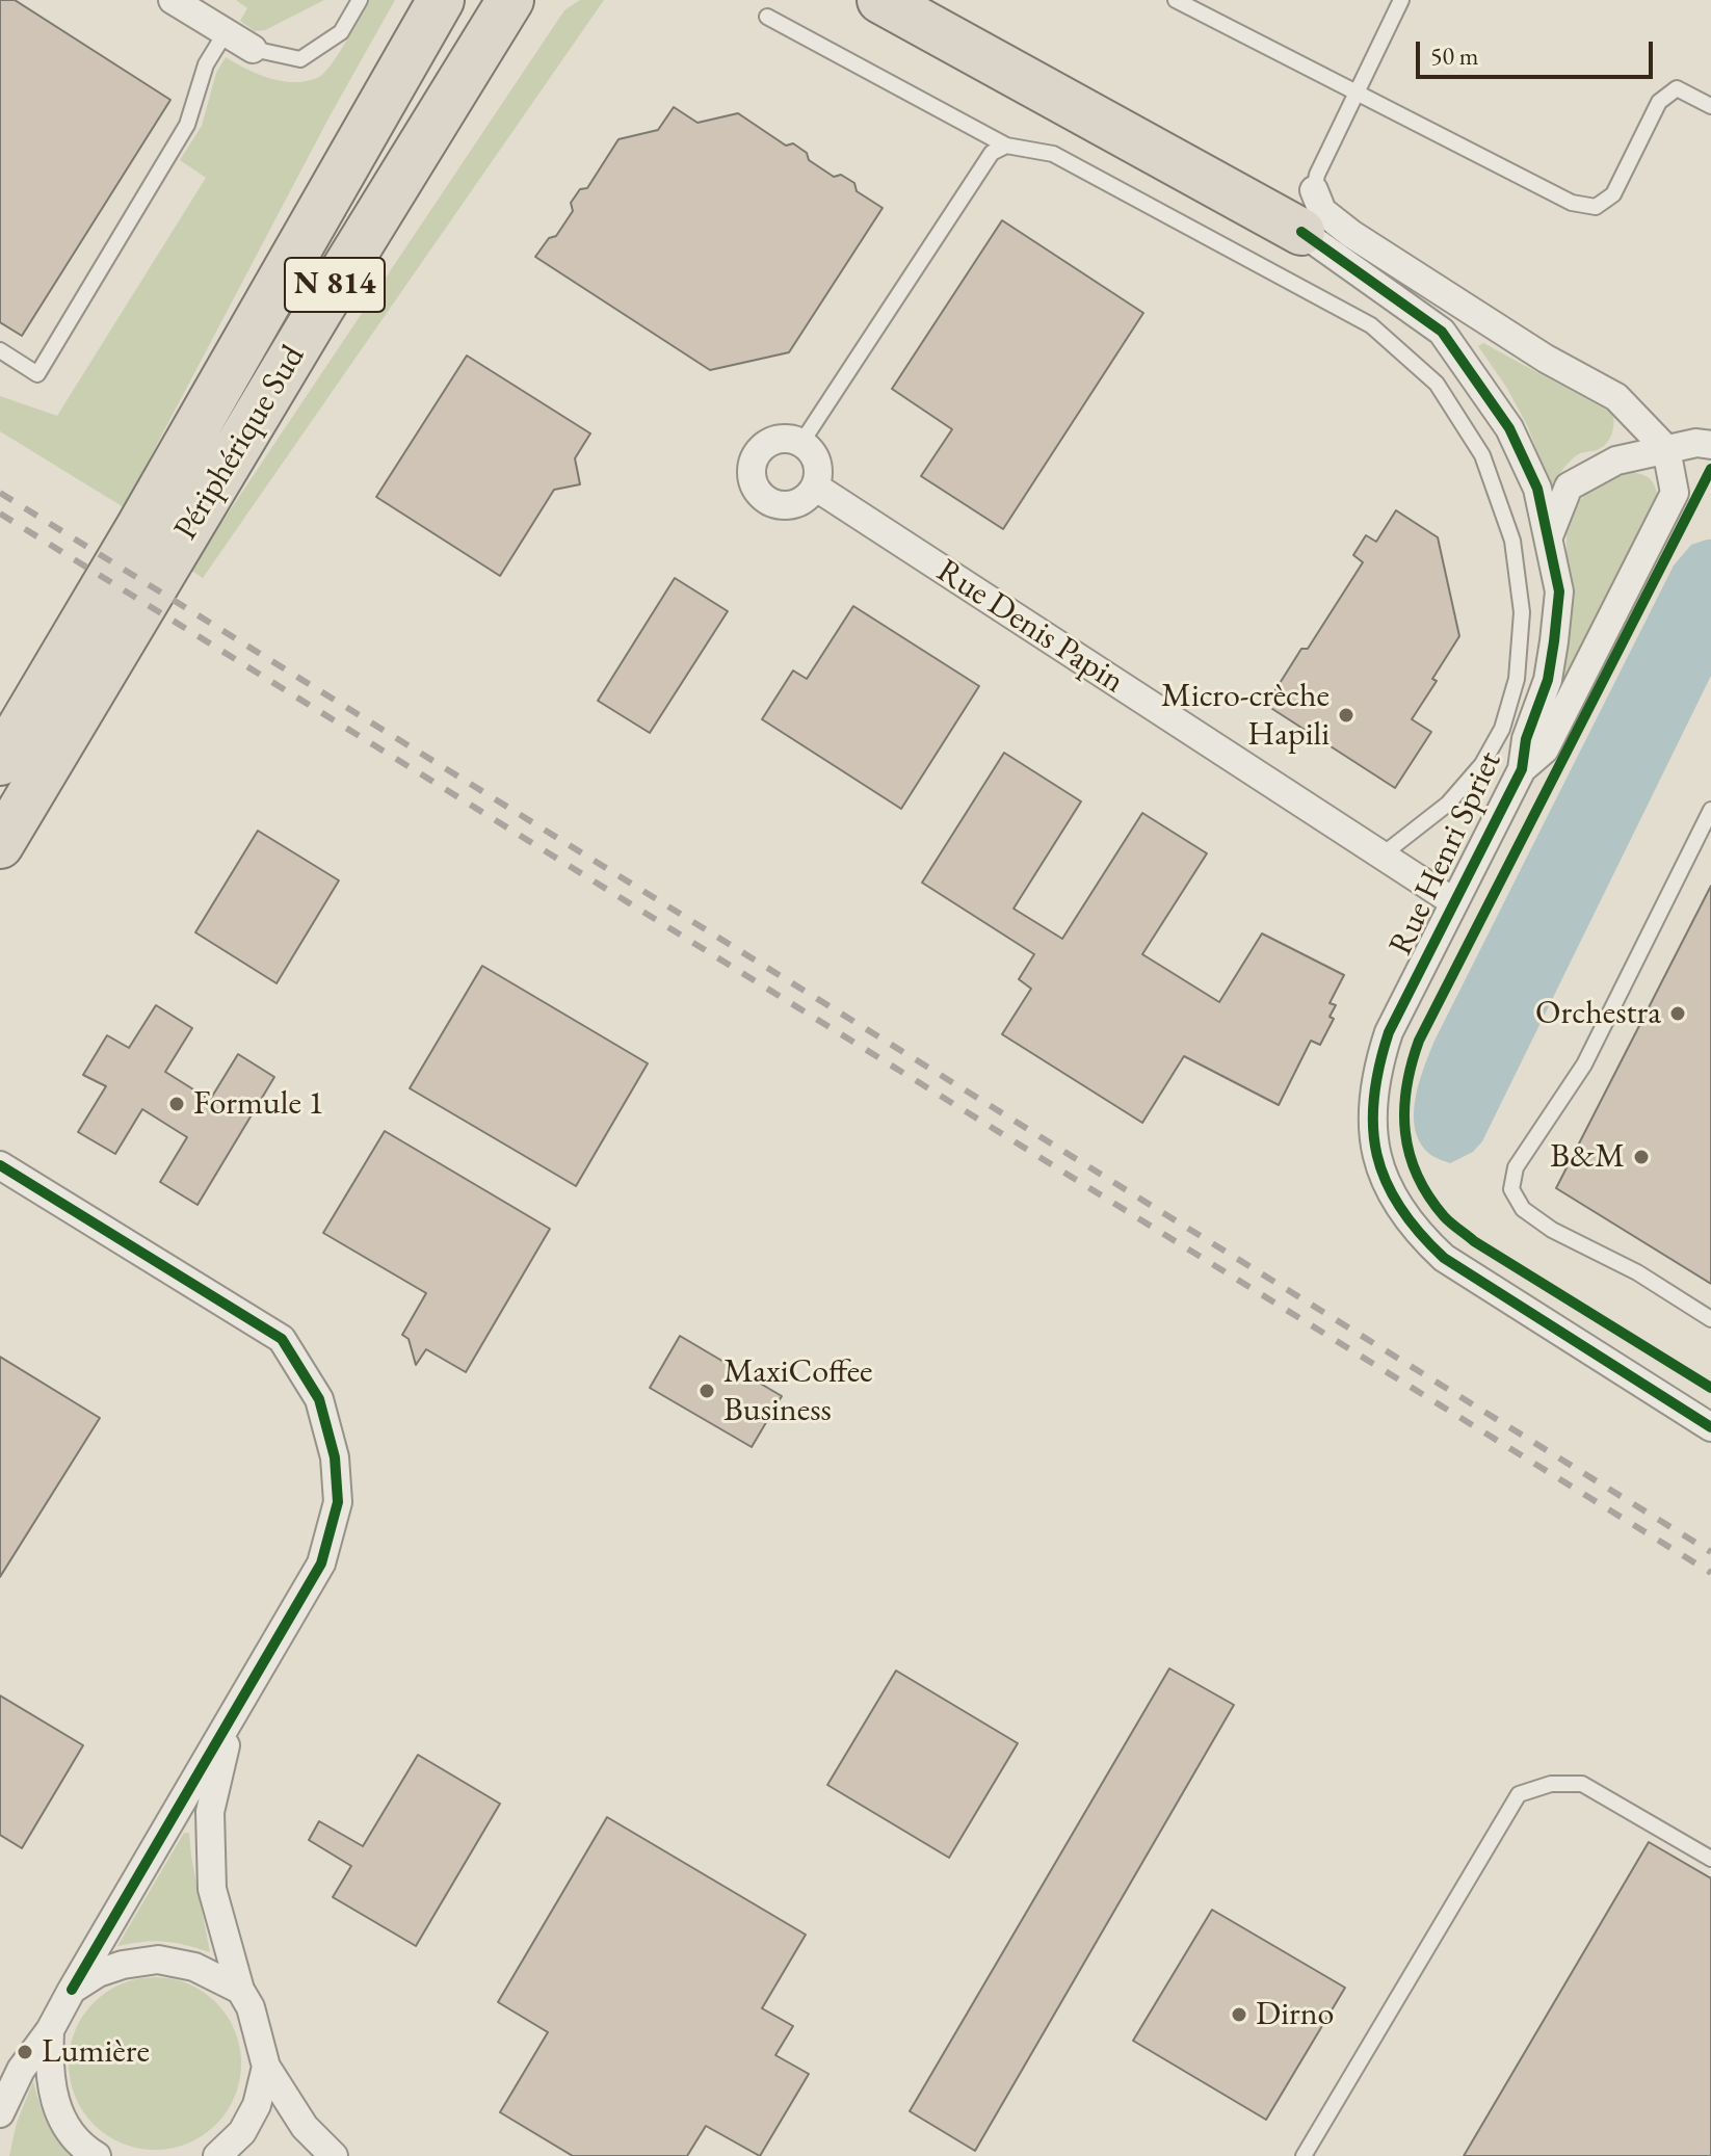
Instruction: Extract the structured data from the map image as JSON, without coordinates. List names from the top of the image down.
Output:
{
  "streets": {
    "highway": ["N 814", "Périphérique Sud"],
    "street": ["Rue Denis Papin", "Rue Henri Spriet"]
  },
  "crossings": [
    ["Rue Denis Papin", "Rue Henri Spriet"]
  ],
  "places": [
    "Micro-crèche Hapili",
    "Orchestra",
    "Formule 1",
    "B&M",
    "MaxiCoffee Business",
    "Dirno",
    "Lumière"
  ],
  "scale_bar": "50 m"
}
